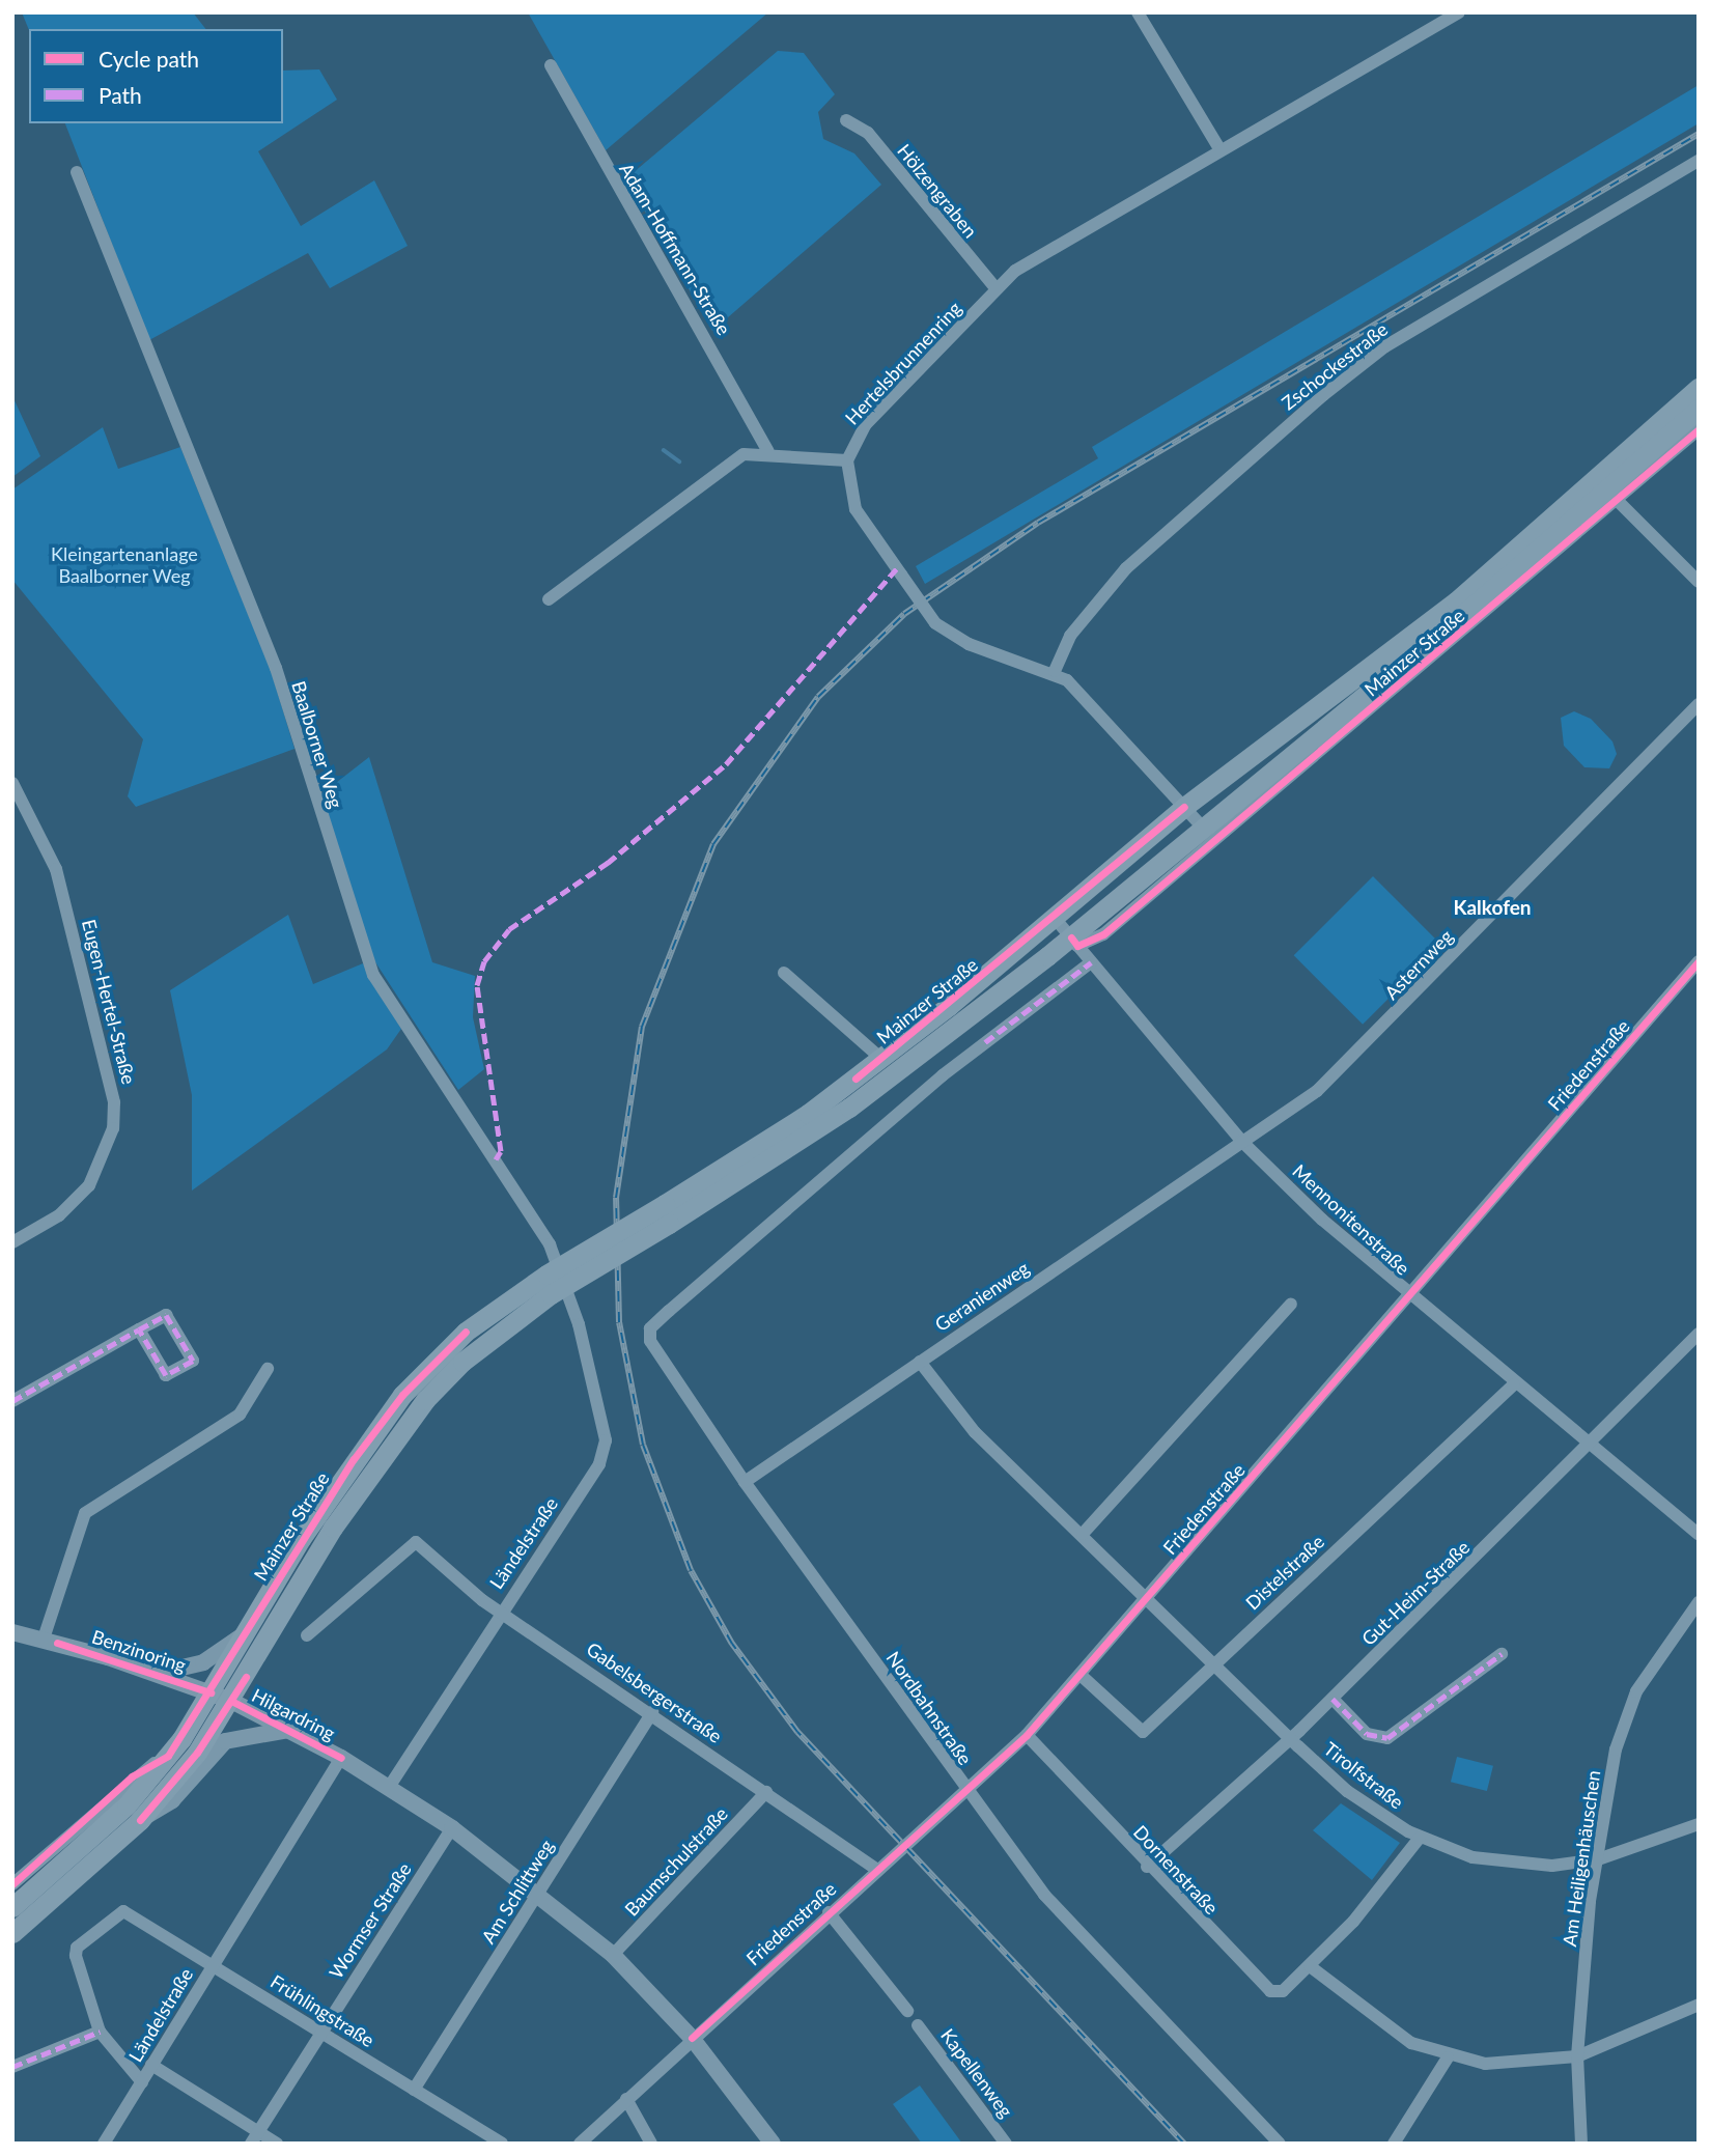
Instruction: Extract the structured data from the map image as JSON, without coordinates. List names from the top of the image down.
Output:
{
  "streets": {
    "main road": ["Mainzer Straße"],
    "street": [
      "Hölzengraben",
      "Adam-Hoffmann-Straße",
      "Hertelsbrunnenring",
      "Zschockestraße",
      "Baalborner Weg",
      "Asternweg",
      "Eugen-Hertel-Straße",
      "Friedenstraße",
      "Mennonitenstraße",
      "Geranienweg",
      "Ländelstraße",
      "Distelstraße",
      "Gut-Heim-Straße",
      "Benzinoring",
      "Gabelsbergerstraße",
      "Nordbahnstraße",
      "Hilgardring",
      "Tirolfstraße",
      "Am Heiligenhäuschen",
      "Baumschulstraße",
      "Dornenstraße",
      "Am Schlittweg",
      "Wormser Straße",
      "Frühlingstraße",
      "Kapellenweg"
    ]
  },
  "crossings": [
    ["Hölzengraben", "Hertelsbrunnenring"],
    ["Mainzer Straße", "Mennonitenstraße"],
    ["Mainzer Straße", "Benzinoring"],
    ["Mainzer Straße", "Hilgardring"],
    ["Baalborner Weg", "Ländelstraße"],
    ["Asternweg", "Mennonitenstraße"],
    ["Asternweg", "Geranienweg"],
    ["Friedenstraße", "Mennonitenstraße"],
    ["Friedenstraße", "Distelstraße"],
    ["Friedenstraße", "Gabelsbergerstraße"],
    ["Friedenstraße", "Nordbahnstraße"],
    ["Friedenstraße", "Hilgardring"],
    ["Friedenstraße", "Tirolfstraße"],
    ["Friedenstraße", "Dornenstraße"],
    ["Mennonitenstraße", "Geranienweg"],
    ["Mennonitenstraße", "Distelstraße"],
    ["Mennonitenstraße", "Gut-Heim-Straße"],
    ["Mennonitenstraße", "Nordbahnstraße"],
    ["Geranienweg", "Nordbahnstraße"],
    ["Geranienweg", "Tirolfstraße"],
    ["Ländelstraße", "Gabelsbergerstraße"],
    ["Ländelstraße", "Hilgardring"],
    ["Ländelstraße", "Frühlingstraße"],
    ["Distelstraße", "Tirolfstraße"],
    ["Gut-Heim-Straße", "Tirolfstraße"],
    ["Gut-Heim-Straße", "Dornenstraße"],
    ["Benzinoring", "Hilgardring"],
    ["Gabelsbergerstraße", "Baumschulstraße"],
    ["Gabelsbergerstraße", "Am Schlittweg"],
    ["Hilgardring", "Baumschulstraße"],
    ["Hilgardring", "Am Schlittweg"],
    ["Hilgardring", "Wormser Straße"],
    ["Tirolfstraße", "Am Heiligenhäuschen"],
    ["Tirolfstraße", "Dornenstraße"],
    ["Am Schlittweg", "Frühlingstraße"],
    ["Wormser Straße", "Frühlingstraße"]
  ],
  "districts": ["Kalkofen"],
  "parks": ["Kleingartenanlage Baalborner Weg"],
  "legend": ["Cycle path", "Path"]
}
